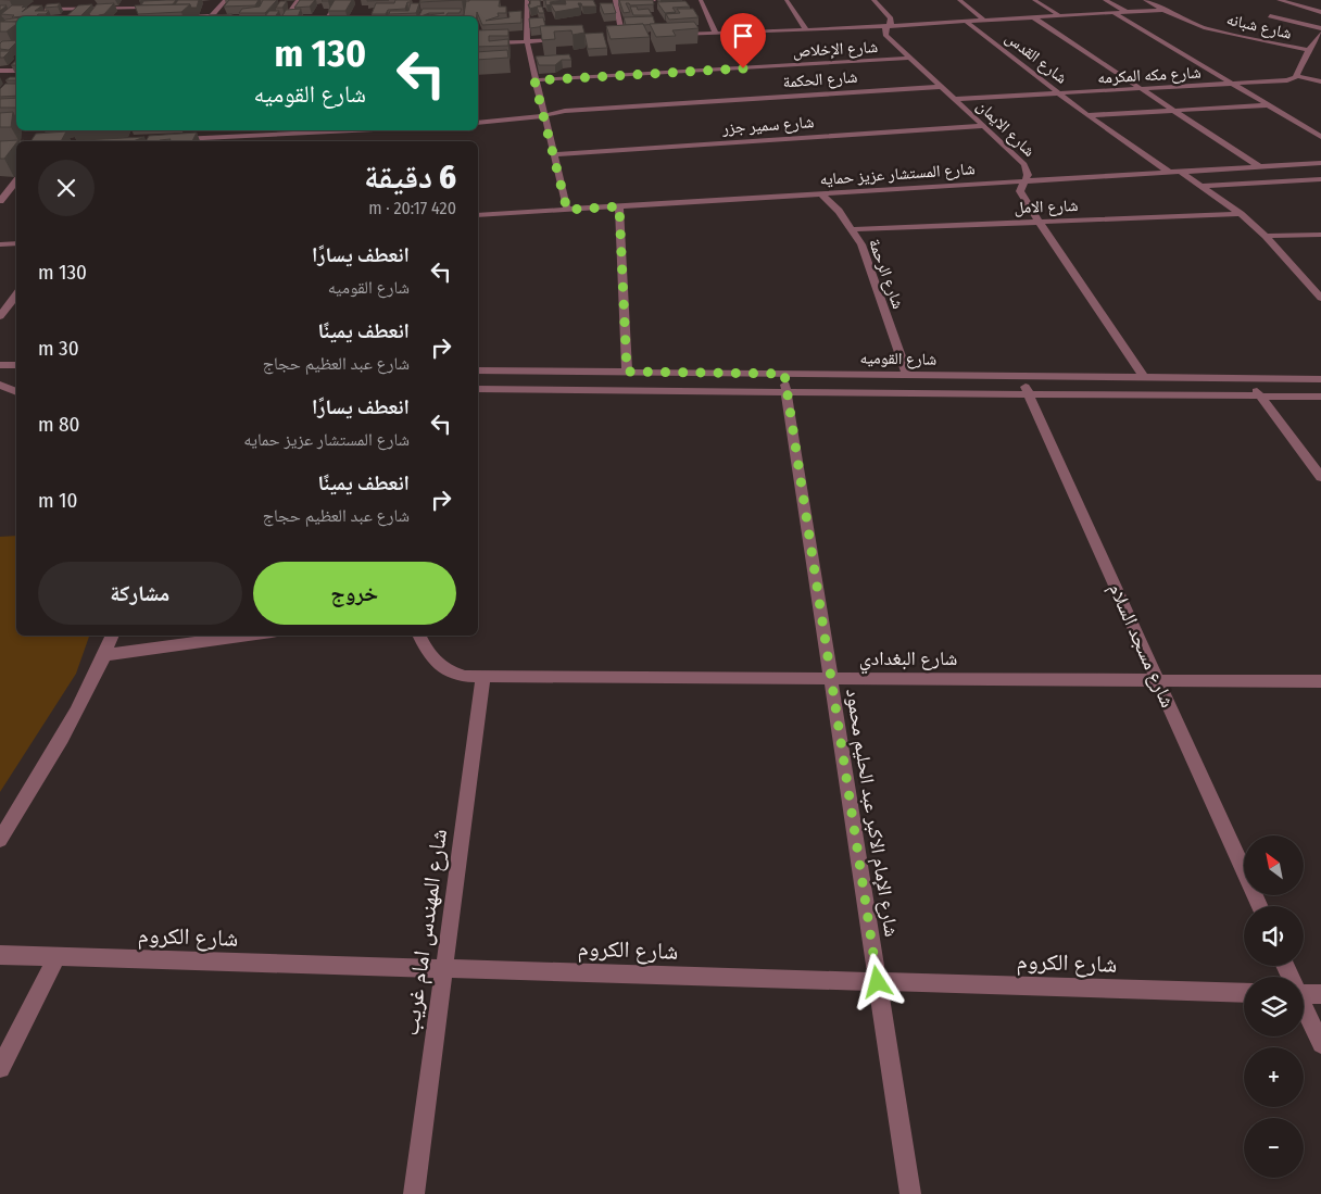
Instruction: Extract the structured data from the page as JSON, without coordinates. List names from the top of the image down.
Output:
{
  "streets": {
    "street": [
      "شارع شبانه",
      "شارع الإخلاص",
      "شارع القدس",
      "شارع مكه المكرمه",
      "شارع الحكمة",
      "شارع سمير جزر",
      "شارع الايمان",
      "شارع المستشار عزيز حمايه",
      "شارع الامل",
      "شارع الرحمة",
      "شارع القوميه",
      "شارع مسجد السلام",
      "شارع البغدادي",
      "شارع الإمام الاكبر عبد الحليم محمود",
      "شارع المهندس امام غريب",
      "شارع الكروم"
    ]
  },
  "crossings": [
    ["شارع الإخلاص", "شارع الايمان"],
    ["شارع القدس", "شارع مكه المكرمه"],
    ["شارع القدس", "شارع المستشار عزيز حمايه"],
    ["شارع مكه المكرمه", "شارع الايمان"],
    ["شارع الحكمة", "شارع الايمان"],
    ["شارع سمير جزر", "شارع الايمان"],
    ["شارع الايمان", "شارع المستشار عزيز حمايه"],
    ["شارع الايمان", "شارع الامل"],
    ["شارع الايمان", "شارع القوميه"],
    ["شارع المستشار عزيز حمايه", "شارع الرحمة"],
    ["شارع الامل", "شارع الرحمة"],
    ["شارع الرحمة", "شارع القوميه"],
    ["شارع القوميه", "شارع مسجد السلام"],
    ["شارع القوميه", "شارع الإمام الاكبر عبد الحليم محمود"],
    ["شارع مسجد السلام", "شارع البغدادي"],
    ["شارع البغدادي", "شارع الإمام الاكبر عبد الحليم محمود"],
    ["شارع البغدادي", "شارع المهندس امام غريب"],
    ["شارع الإمام الاكبر عبد الحليم محمود", "شارع الكروم"],
    ["شارع المهندس امام غريب", "شارع الكروم"]
  ],
  "north": "top left",
  "page": {
    "turn": ["130 m", "شارع القوميه"],
    "heading": ["6 دقيقة", "420 m · 20:17"],
    "list": [
      {
        "name": "انعطف يسارًا",
        "note": "شارع القوميه",
        "value": "130 m"
      },
      {
        "name": "انعطف يمينًا",
        "note": "شارع عبد العظيم حجاج",
        "value": "30 m"
      },
      {
        "name": "انعطف يسارًا",
        "note": "شارع المستشار عزيز حمايه",
        "value": "80 m"
      },
      {
        "name": "انعطف يمينًا",
        "note": "شارع عبد العظيم حجاج",
        "value": "10 m"
      }
    ],
    "buttons": ["خروج", "مشاركة"],
    "map_buttons": ["+", "−"]
  }
}
